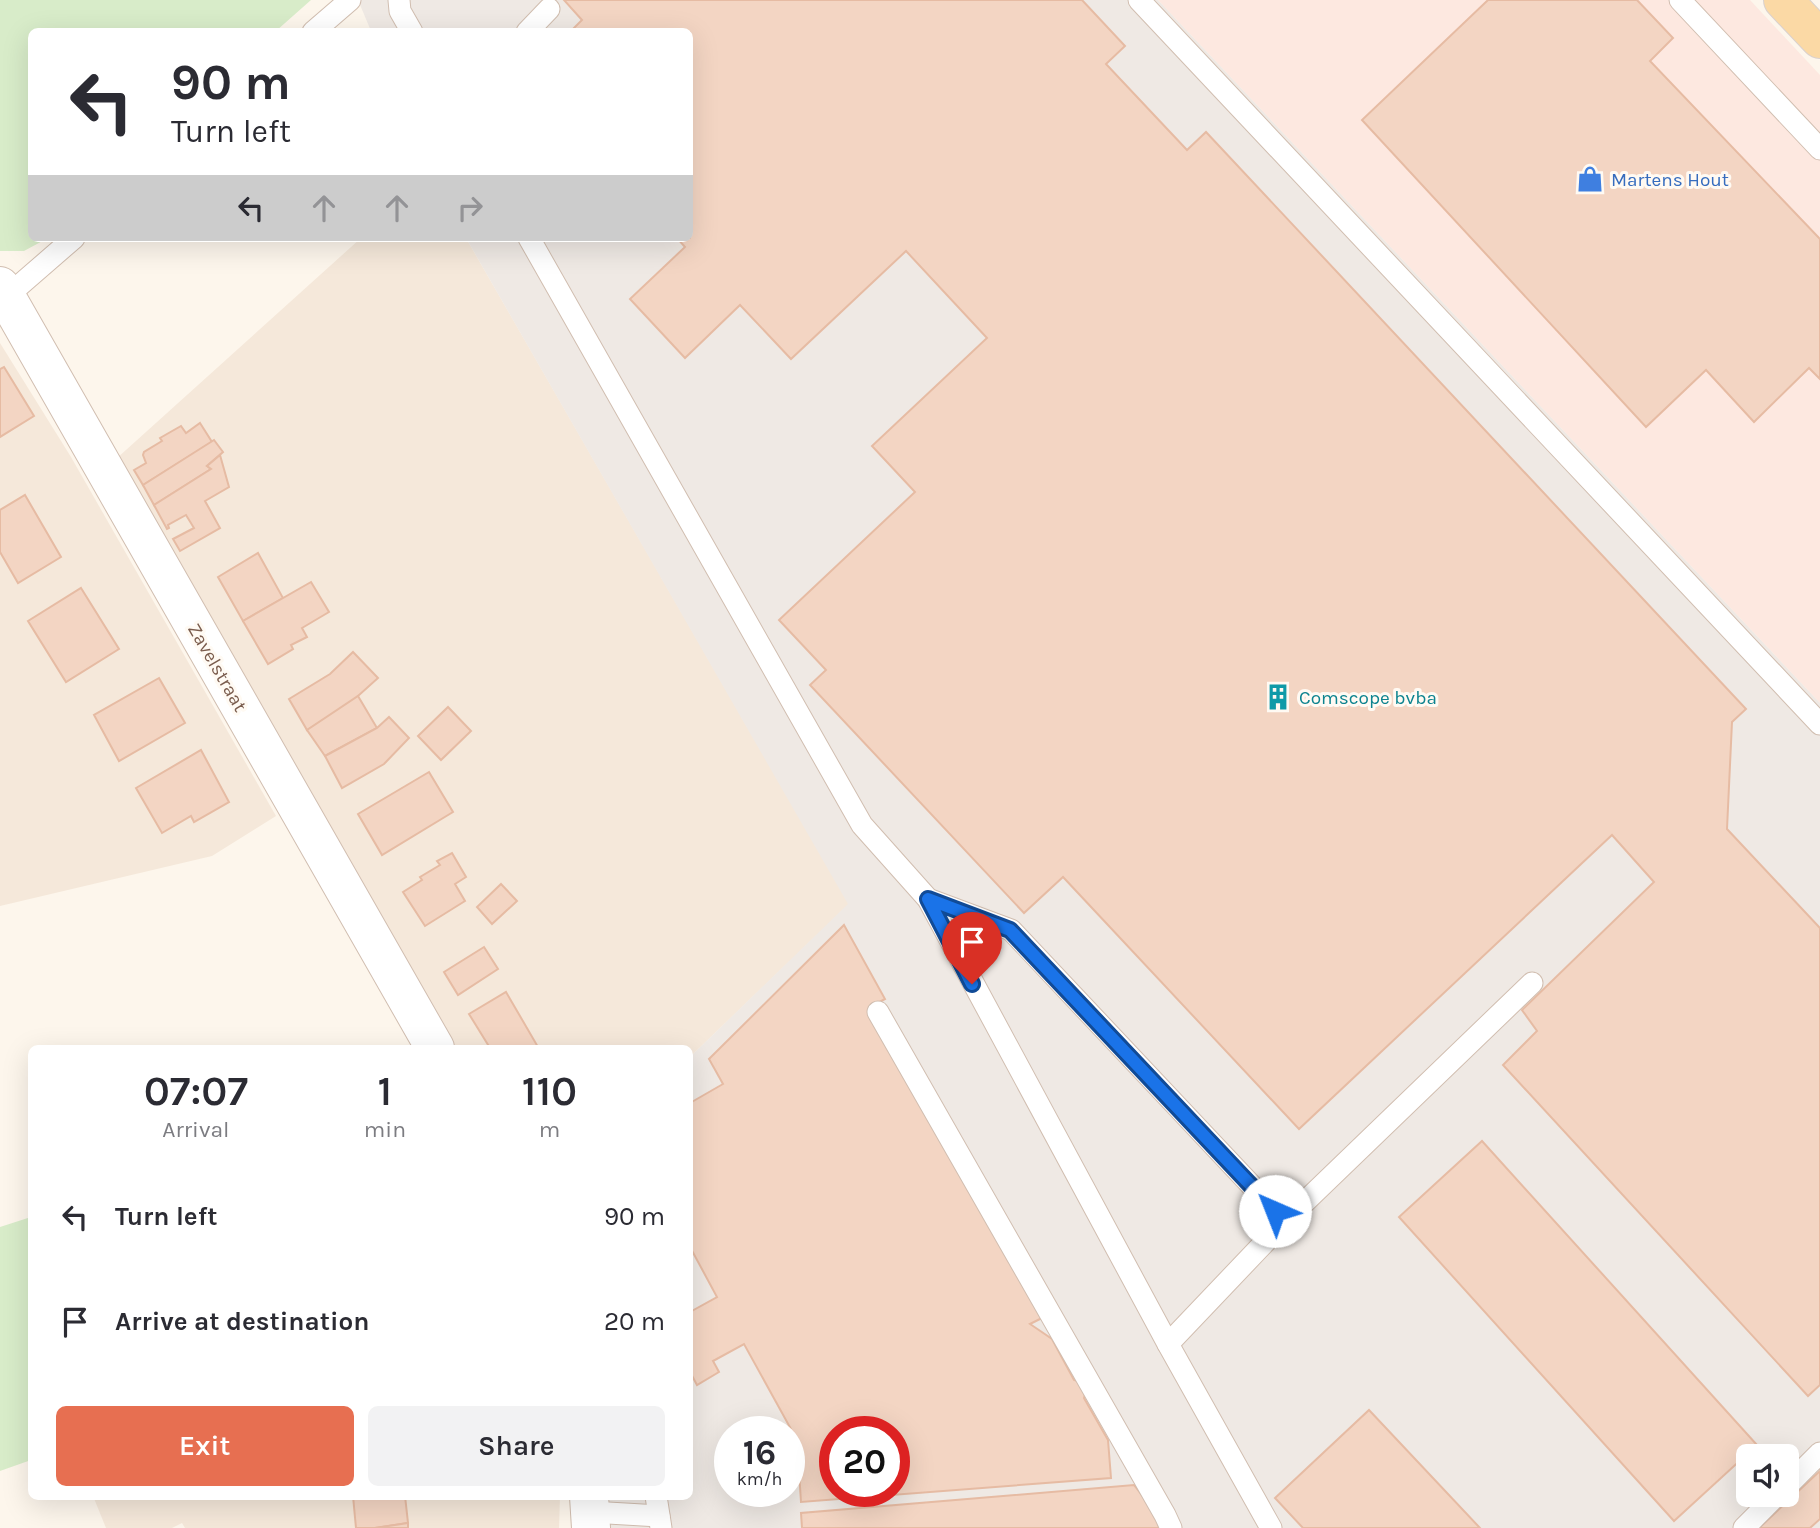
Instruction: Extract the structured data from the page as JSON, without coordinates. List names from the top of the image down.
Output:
{
  "streets": {
    "street": ["Zavelstraat"]
  },
  "places": {
    "shop": ["Martens Hout"],
    "building": ["Comscope bvba"]
  },
  "page": {
    "turn": ["90 m", "Turn left"],
    "eta": [
      "07:07",
      "Arrival",
      "1",
      "min",
      "110",
      "m"
    ],
    "list": [
      {
        "name": "Turn left",
        "value": "90 m"
      },
      {
        "name": "Arrive at destination",
        "value": "20 m"
      }
    ],
    "buttons": ["Exit", "Share"],
    "speed": "16 km/h",
    "limit": "20"
  }
}
